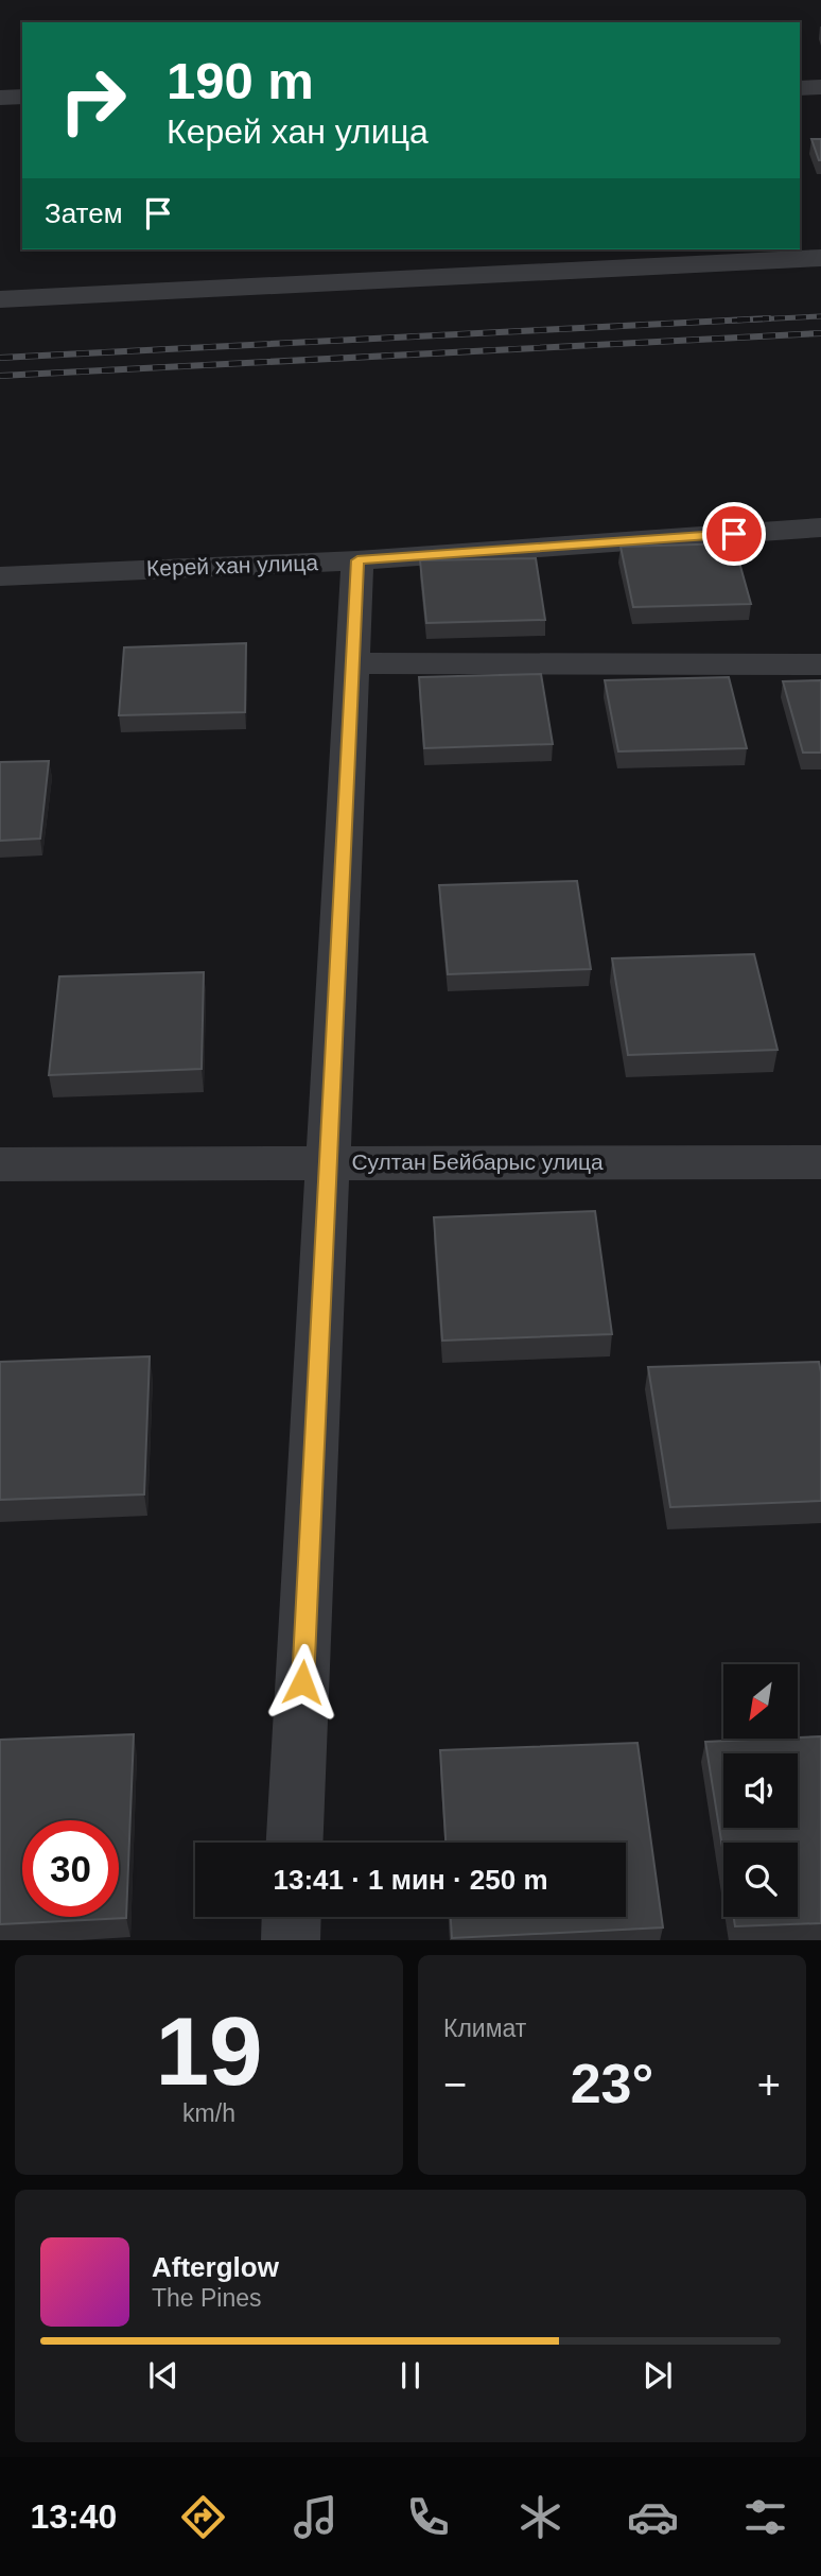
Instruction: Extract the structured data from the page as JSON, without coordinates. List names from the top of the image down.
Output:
{
  "streets": {
    "street": ["Керей хан улица", "Султан Бейбарыс улица"]
  },
  "north": "bottom left",
  "page": {
    "turn": ["190 m", "Керей хан улица"],
    "then": "Затем",
    "limit": "30",
    "trip": "13:41 · 1 мин · 250 m",
    "tile": [
      ["19", "km/h"],
      "Климат"
    ],
    "heat": ["−", "23°", "+"],
    "song": ["Afterglow", "The Pines"],
    "tabs": "13:40"
  }
}
